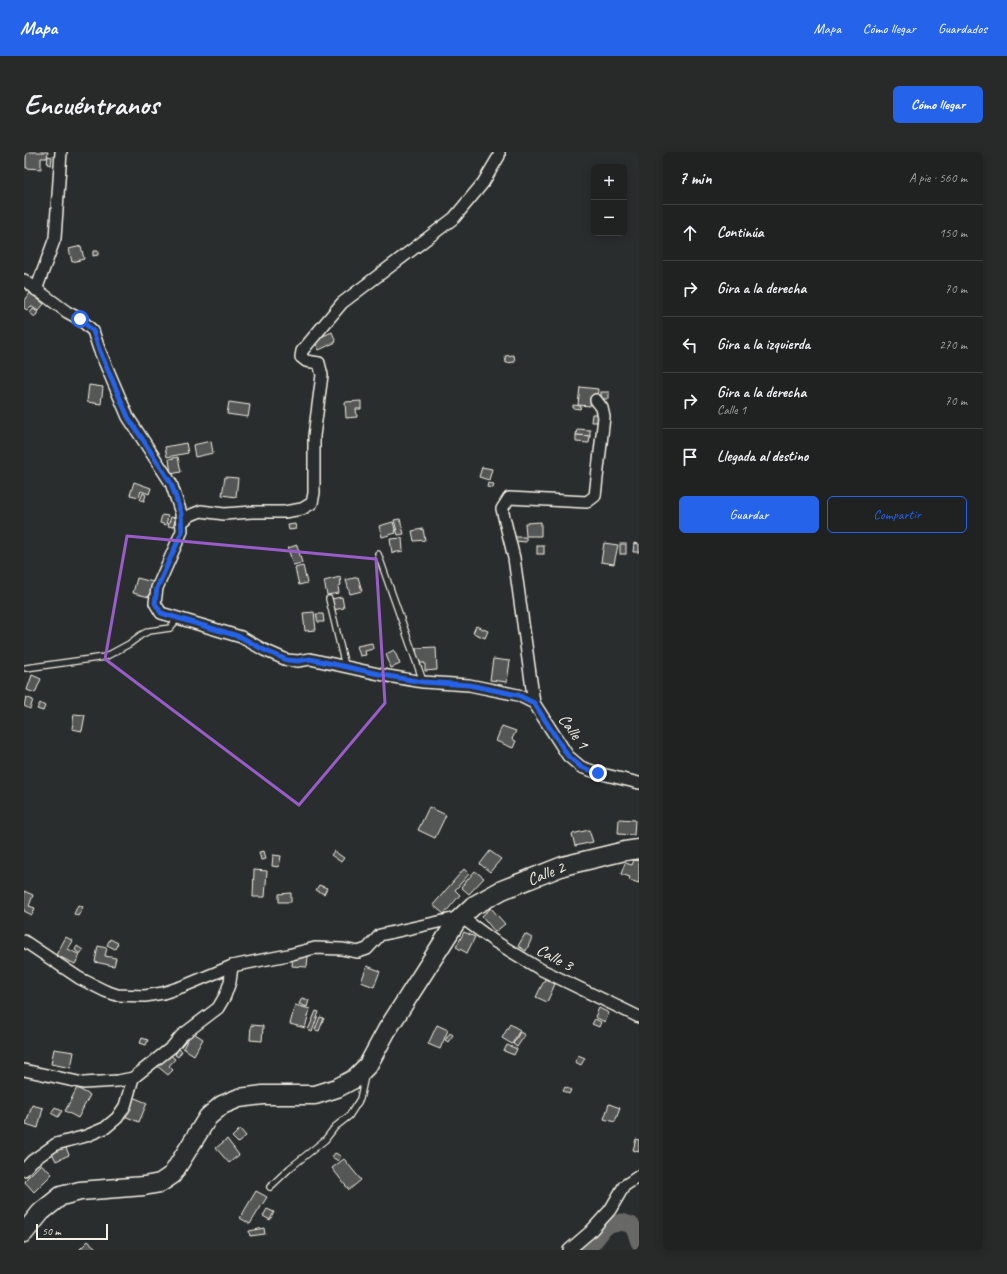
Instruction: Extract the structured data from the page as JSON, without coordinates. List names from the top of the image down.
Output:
{
  "streets": {
    "main road": ["Calle 2"],
    "street": ["Calle 1", "Calle 3"]
  },
  "crossings": [
    ["Calle 2", "Calle 3"]
  ],
  "scale_bar": "50 m",
  "page": {
    "header": "Mapa",
    "nav": ["Mapa", "Cómo llegar", "Guardados"],
    "buttons": [
      "Cómo llegar",
      ["Guardar", "Compartir"]
    ],
    "title": "Encuéntranos",
    "heading": ["7 min", "A pie · 560 m"],
    "map_buttons": ["+", "−"],
    "list": [
      ["Continúa", "150 m"],
      ["Gira a la derecha", "70 m"],
      ["Gira a la izquierda", "270 m"],
      ["Gira a la derecha", "Calle 1", "70 m"],
      "Llegada al destino"
    ],
    "scale": "50 m"
  }
}
